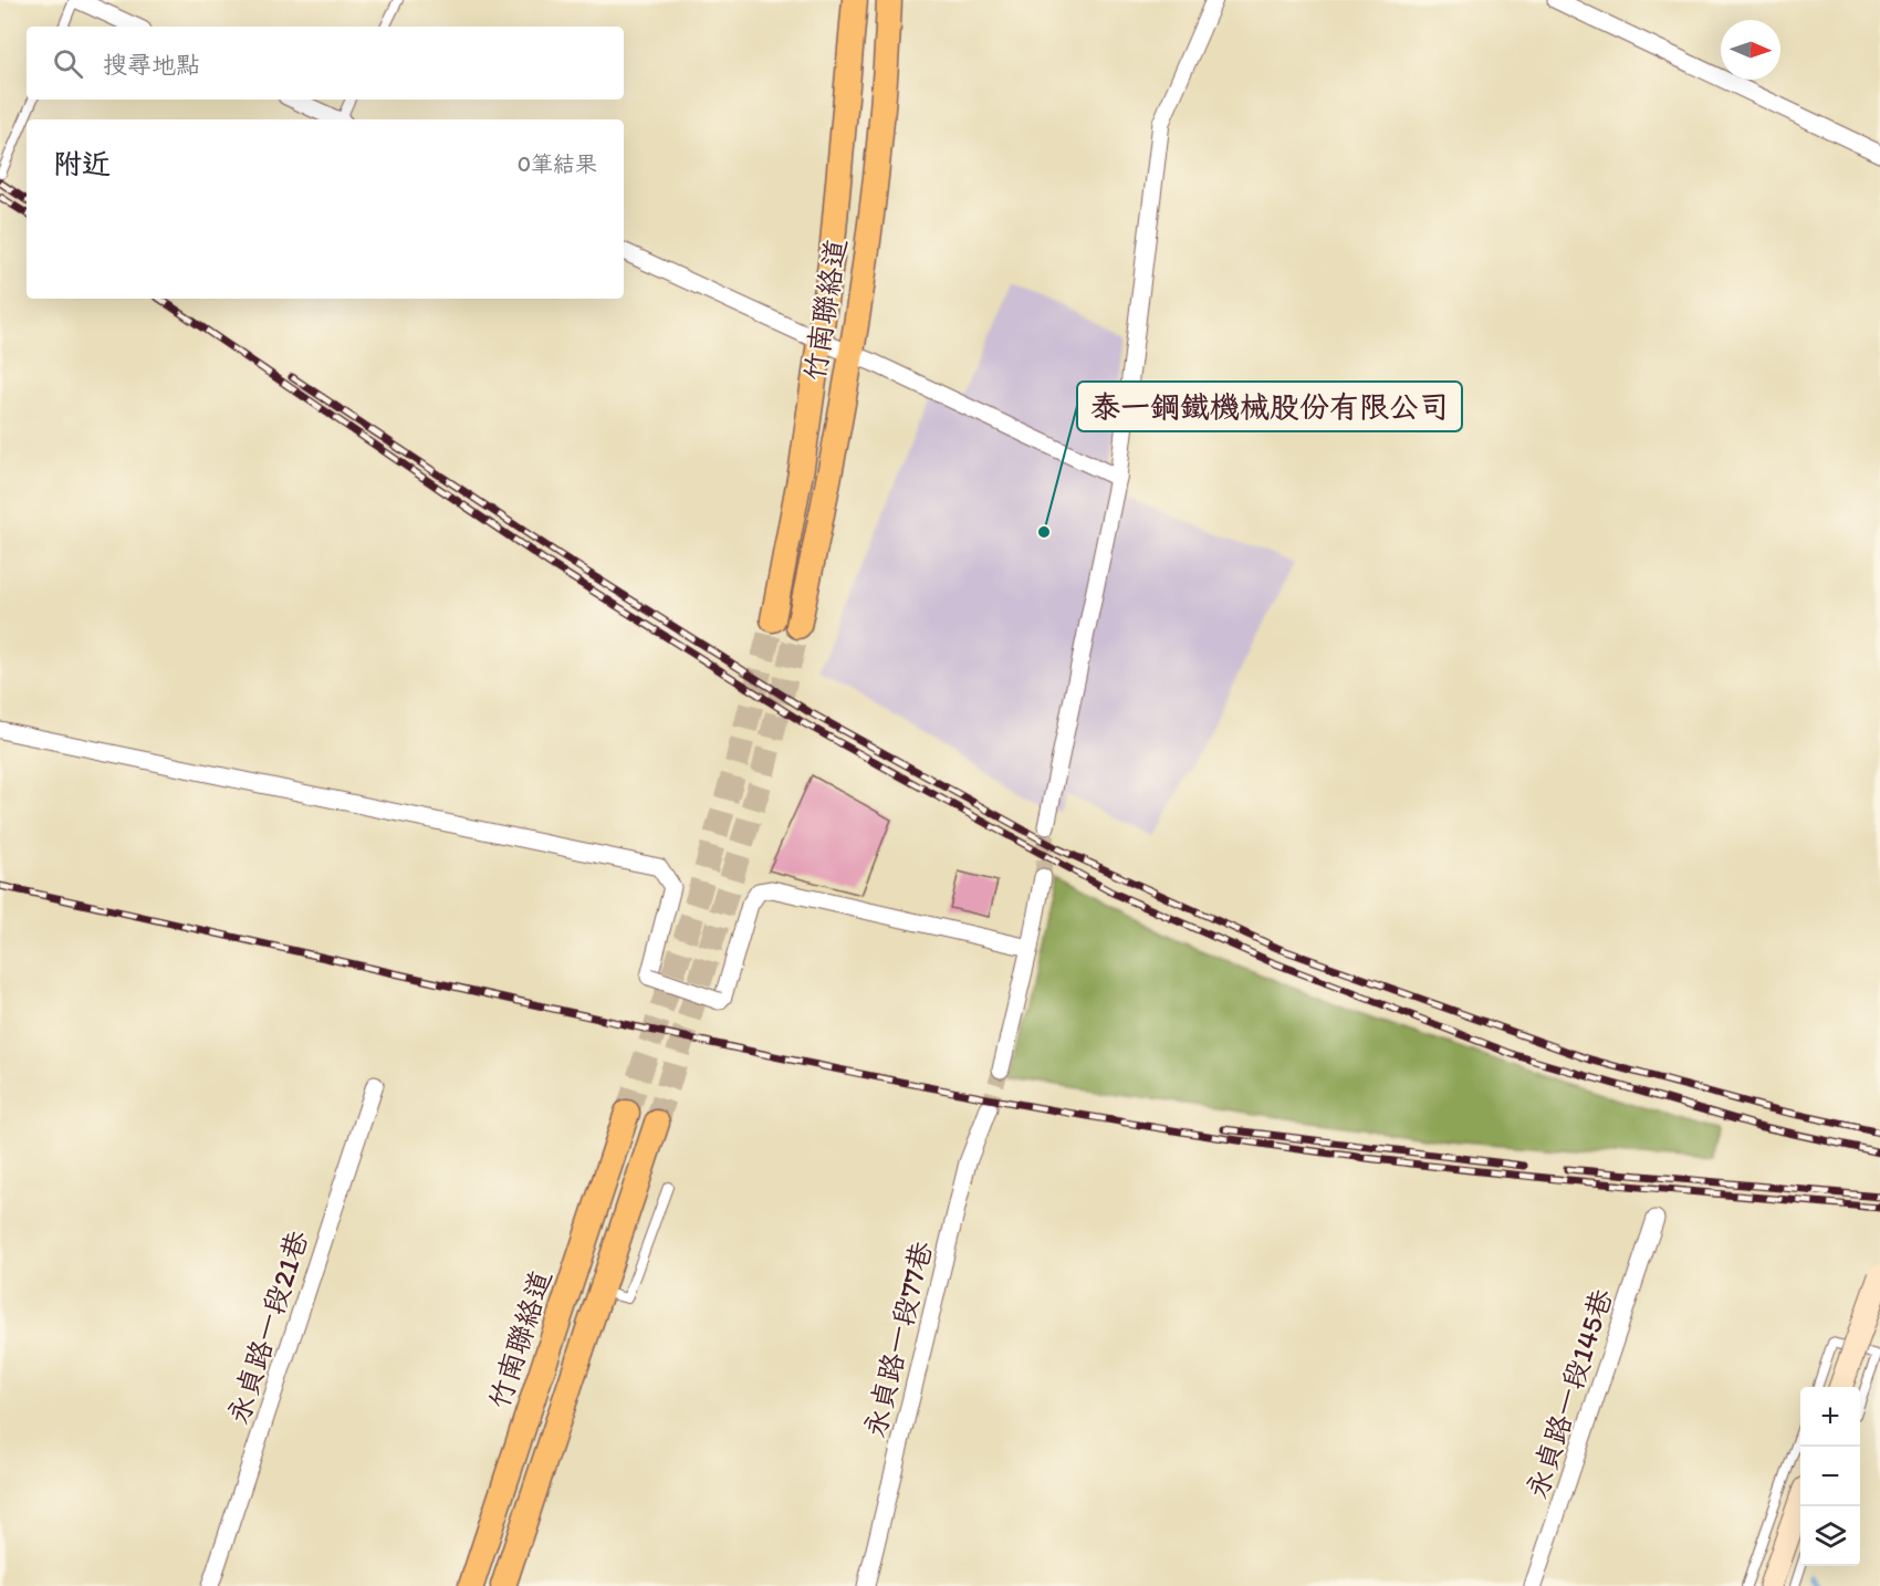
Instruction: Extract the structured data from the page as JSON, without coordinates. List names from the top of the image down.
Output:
{
  "streets": {
    "main road": ["竹南聯絡道"],
    "street": ["永貞路一段21巷", "永貞路一段77巷", "永貞路一段145巷"]
  },
  "places": ["泰一鋼鐵機械股份有限公司"],
  "north": "right",
  "page": {
    "search": "搜尋地點",
    "heading": ["附近", "0筆結果"],
    "map_buttons": ["+", "−"]
  }
}
